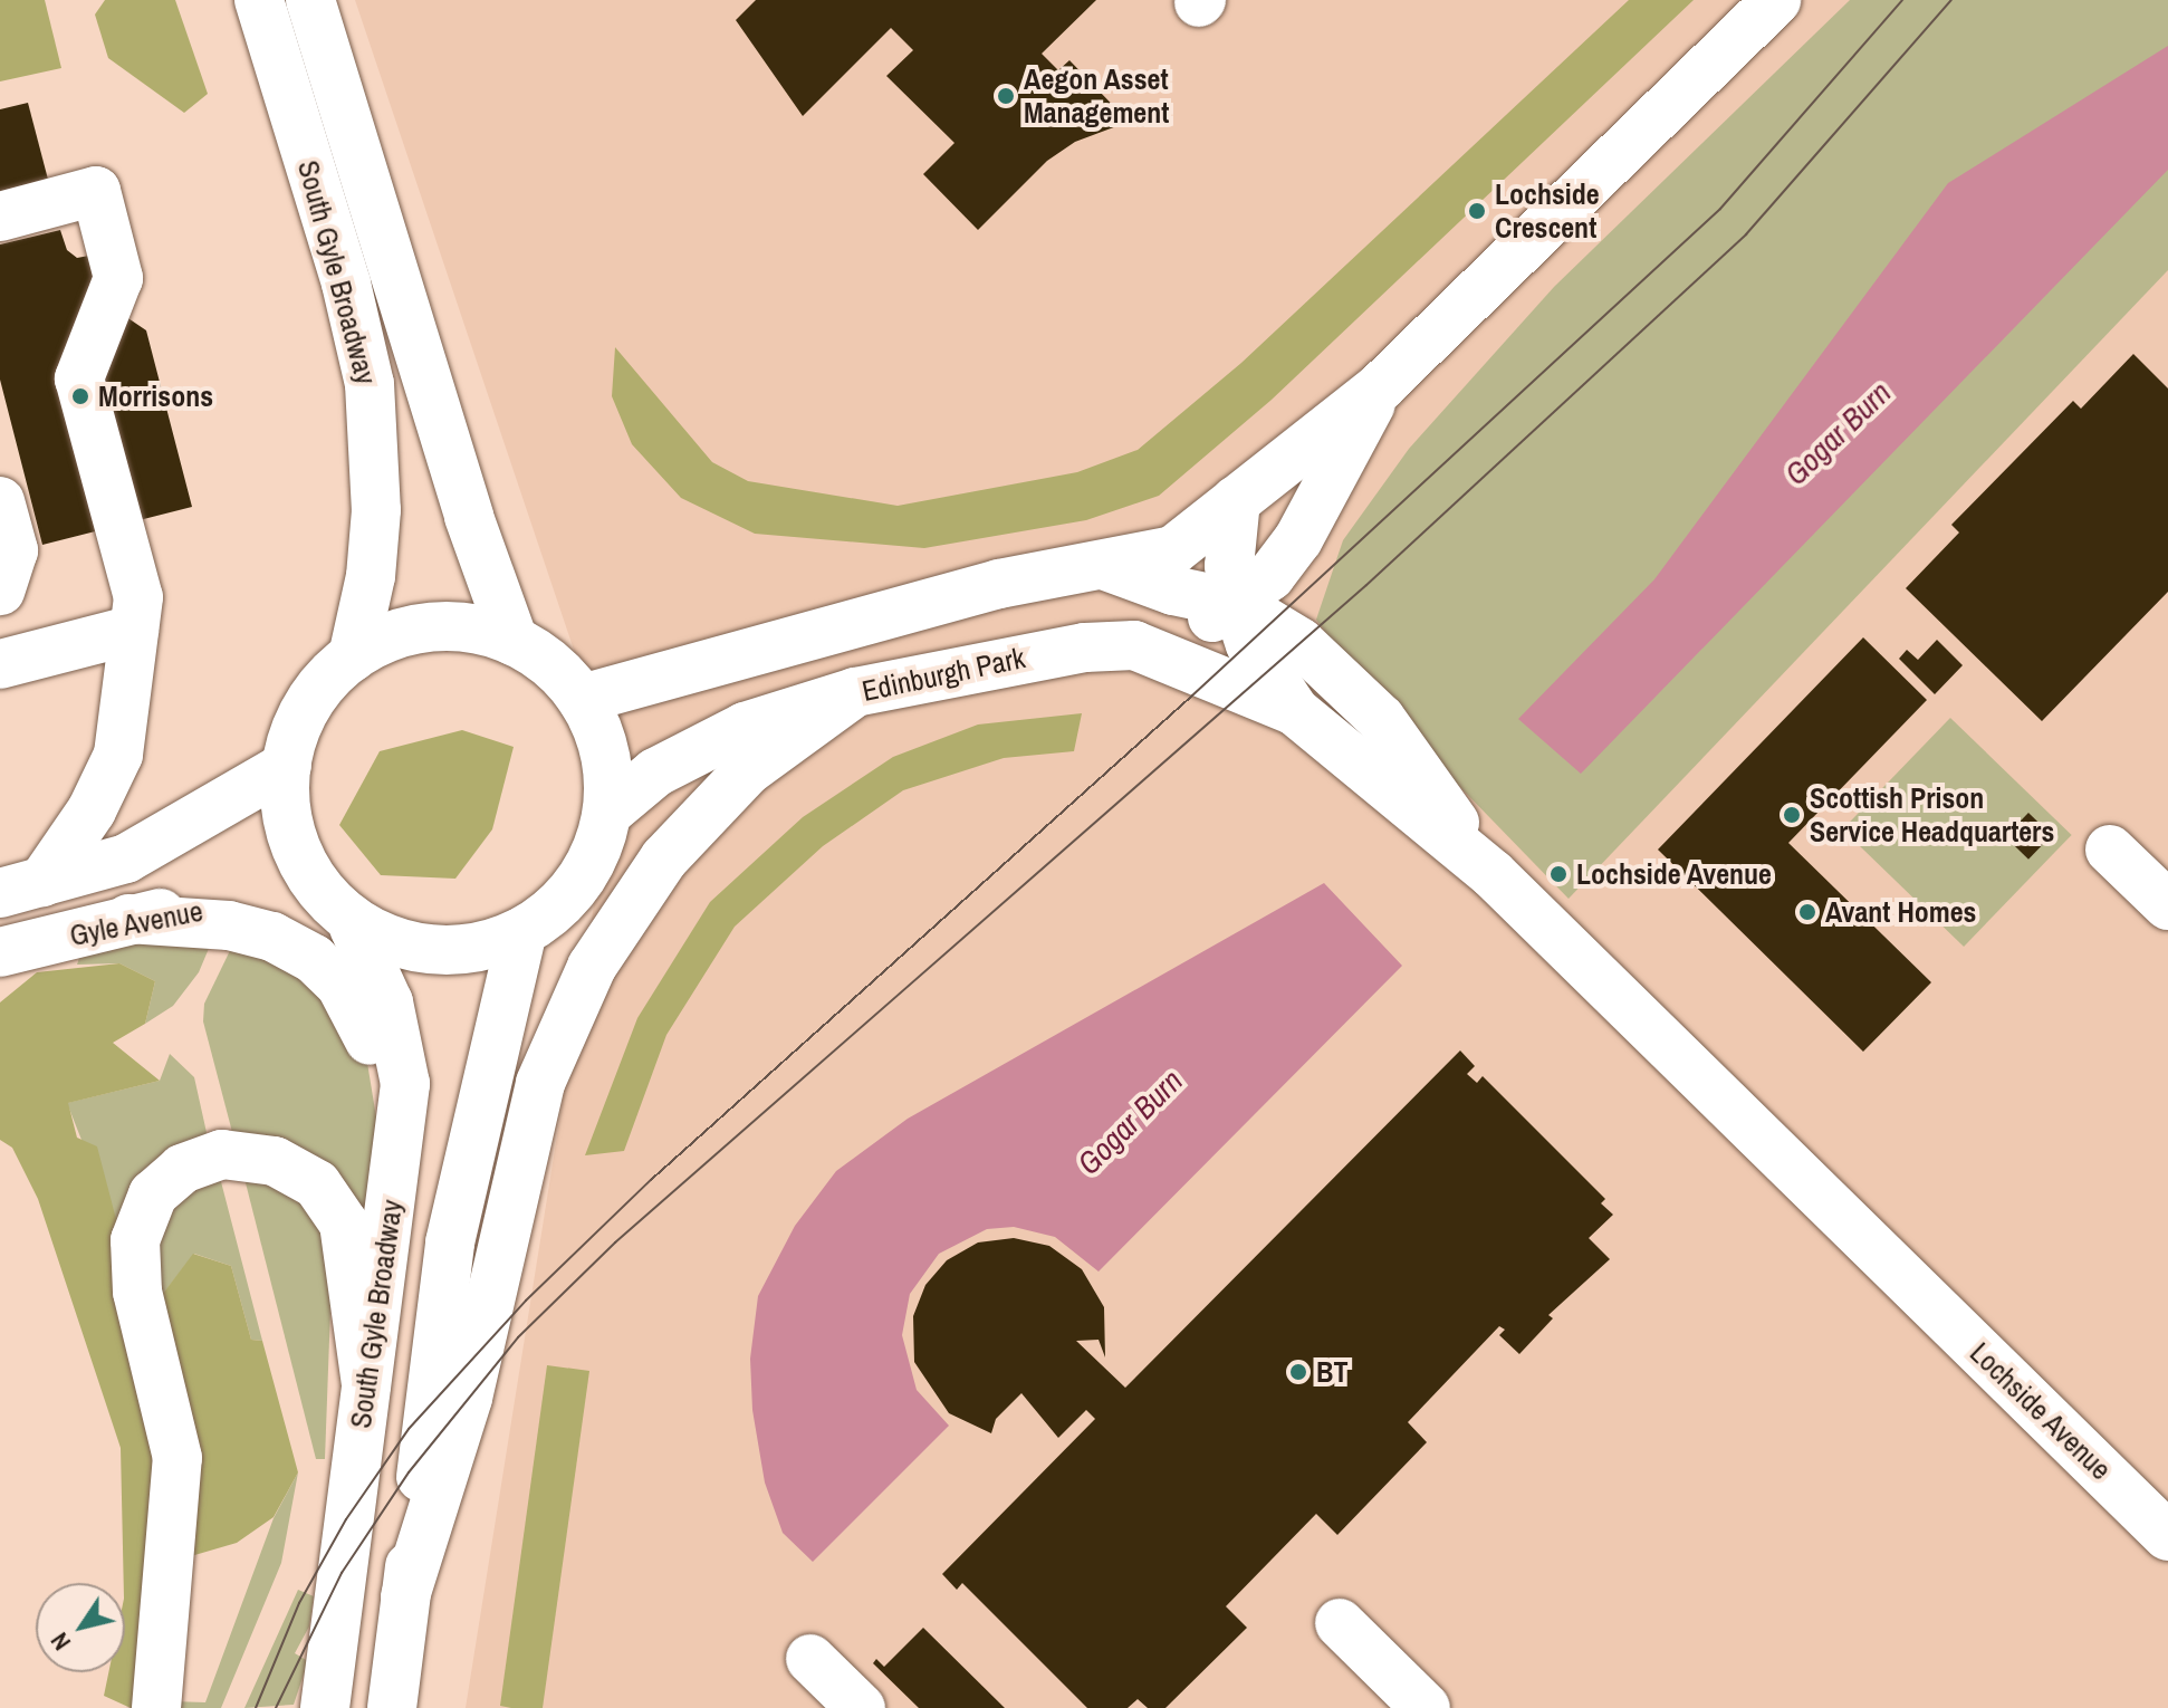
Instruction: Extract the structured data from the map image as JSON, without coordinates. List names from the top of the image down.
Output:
{
  "streets": {
    "street": [
      "South Gyle Broadway",
      "Edinburgh Park",
      "Gyle Avenue",
      "Lochside Avenue"
    ]
  },
  "crossings": [
    ["South Gyle Broadway", "Edinburgh Park"],
    ["South Gyle Broadway", "Gyle Avenue"],
    ["Edinburgh Park", "Lochside Avenue"]
  ],
  "water": ["Gogar Burn"],
  "places": [
    "Aegon Asset Management",
    "Lochside Crescent",
    "Morrisons",
    "Scottish Prison Service Headquarters",
    "Lochside Avenue",
    "Avant Homes",
    "BT"
  ],
  "north": "bottom left"
}
